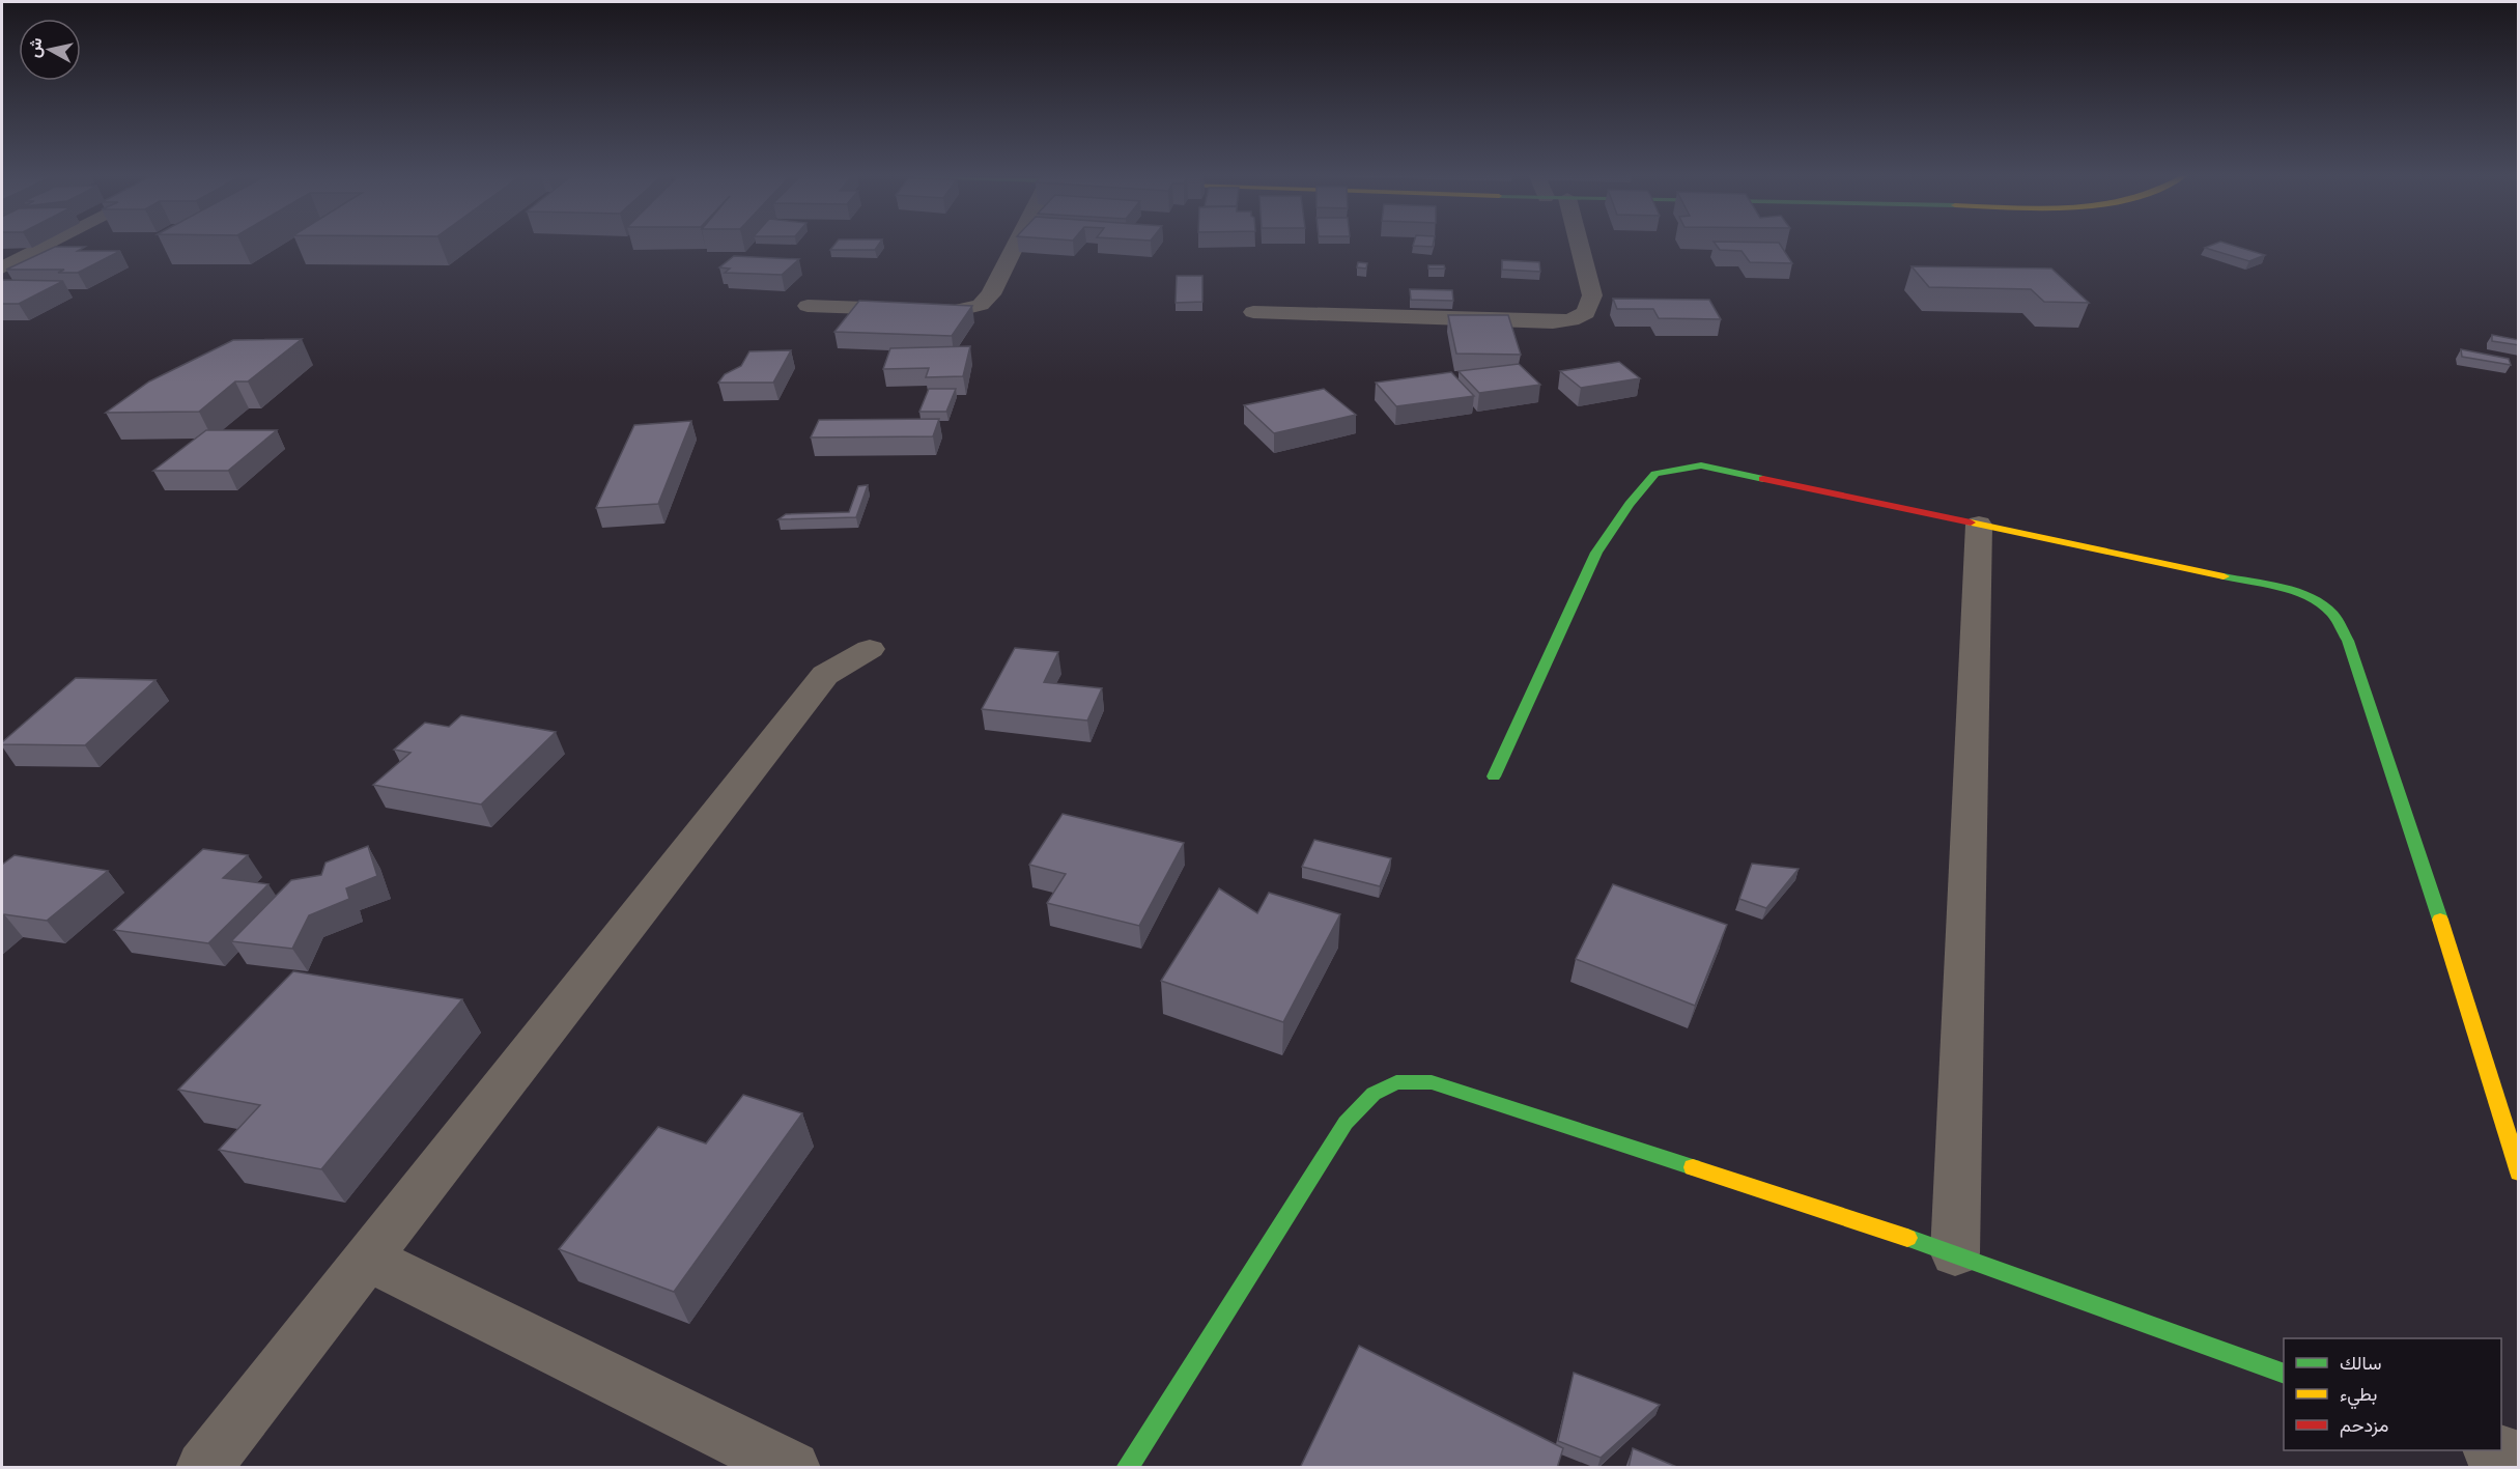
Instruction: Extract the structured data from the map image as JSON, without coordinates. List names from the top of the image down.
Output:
{
  "legend": ["سالك", "بطيء", "مزدحم"],
  "north": "left"
}
